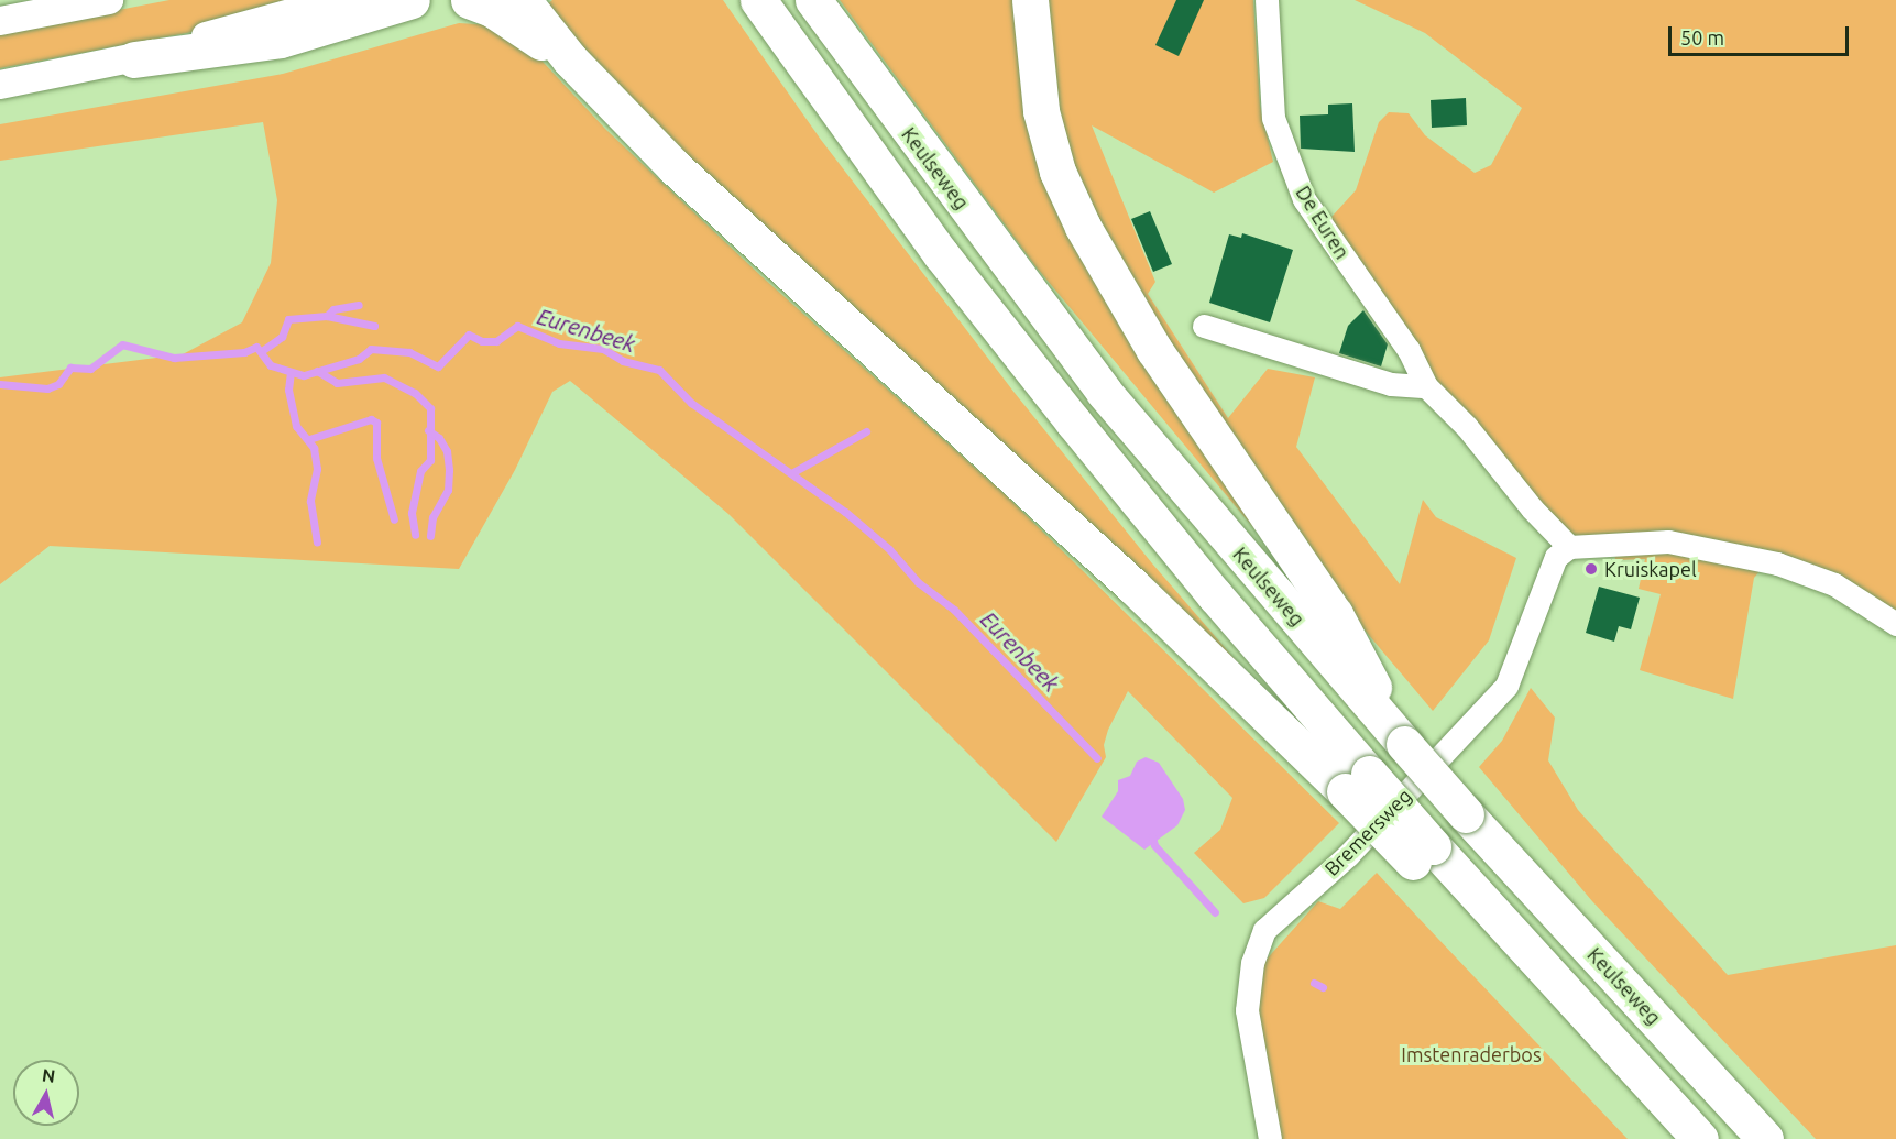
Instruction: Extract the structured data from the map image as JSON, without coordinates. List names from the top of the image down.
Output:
{
  "streets": {
    "highway": ["Keulseweg"],
    "street": ["De Euren", "Bremersweg"]
  },
  "crossings": [
    ["De Euren", "Bremersweg"]
  ],
  "water": ["Eurenbeek"],
  "parks": ["Imstenraderbos"],
  "places": ["Kruiskapel"],
  "scale_bar": "50 m",
  "north": "top"
}
